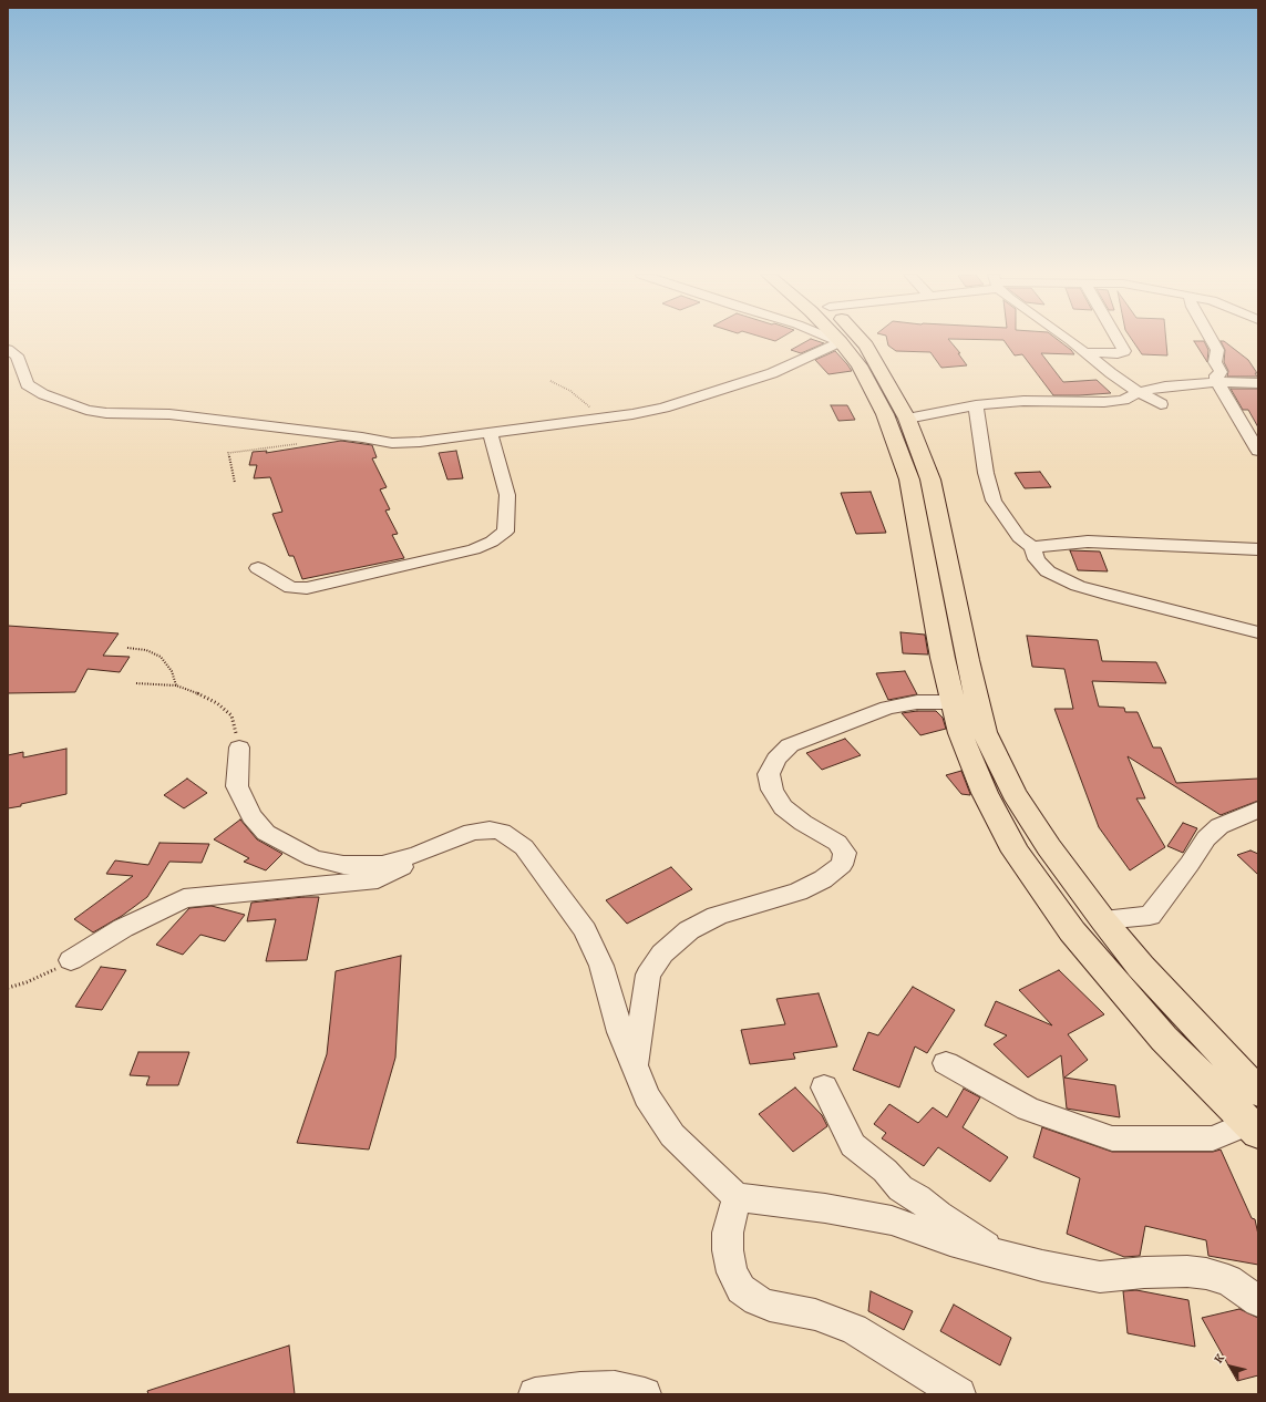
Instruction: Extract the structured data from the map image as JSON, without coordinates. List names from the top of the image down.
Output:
{
  "north": "top left"
}
